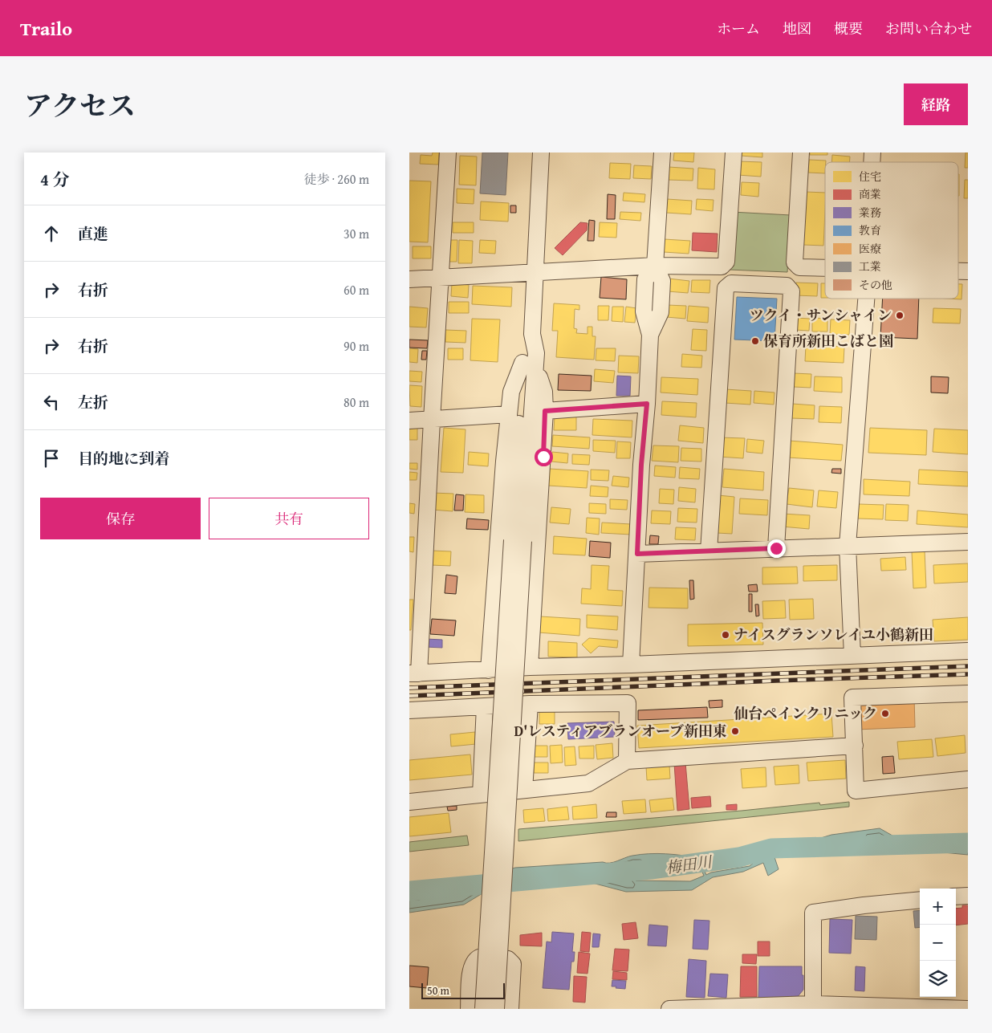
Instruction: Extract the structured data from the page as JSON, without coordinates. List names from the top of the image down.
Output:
{
  "water": ["梅田川"],
  "places": [
    "ツクイ・サンシャイン",
    "保育所新田こばと園",
    "ナイスグランソレイユ小鶴新田",
    "仙台ペインクリニック",
    "D'レスティアブランオーブ新田東"
  ],
  "legend": [
    "住宅",
    "商業",
    "業務",
    "教育",
    "医療",
    "工業",
    "その他"
  ],
  "scale_bar": "50 m",
  "page": {
    "header": "Trailo",
    "nav": [
      "ホーム",
      "地図",
      "概要",
      "お問い合わせ"
    ],
    "title": "アクセス",
    "buttons": [
      "経路",
      ["保存", "共有"]
    ],
    "heading": ["4 分", "徒歩 · 260 m"],
    "list": [
      ["直進", "30 m"],
      ["右折", "60 m"],
      ["右折", "90 m"],
      ["左折", "80 m"],
      "目的地に到着"
    ],
    "map_buttons": ["+", "−"],
    "scale": "50 m"
  }
}
